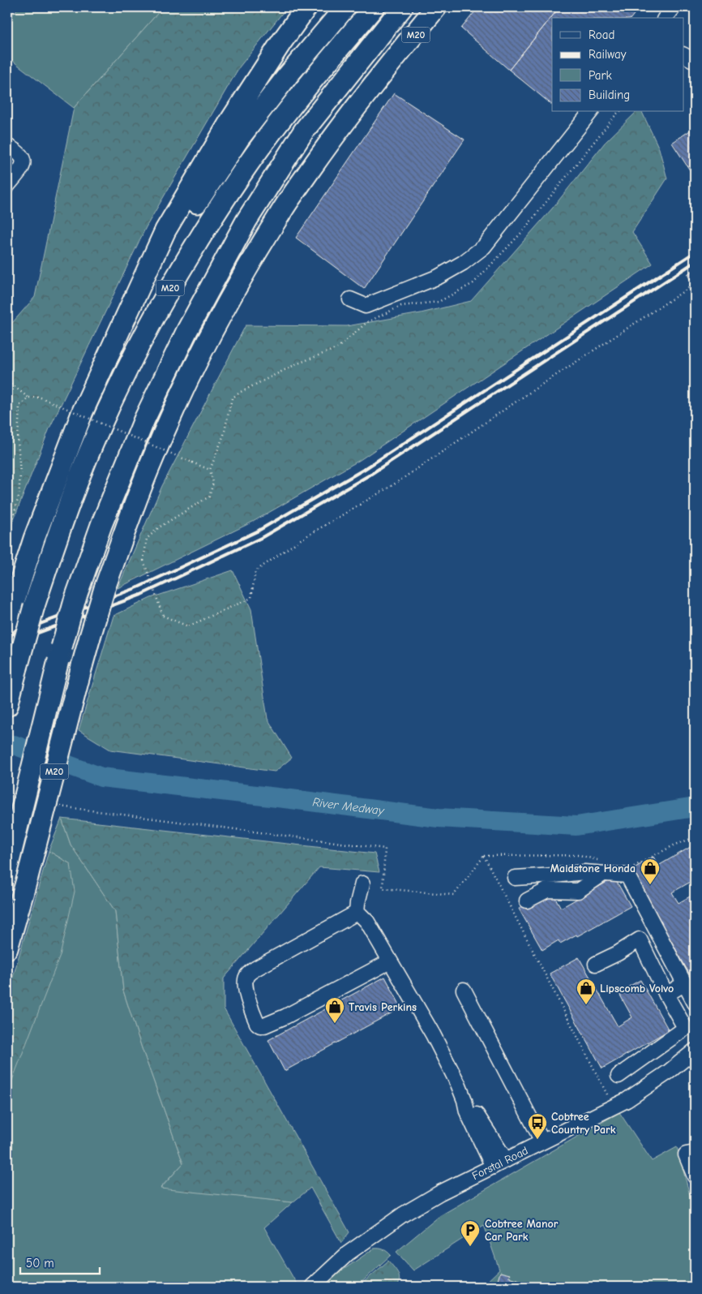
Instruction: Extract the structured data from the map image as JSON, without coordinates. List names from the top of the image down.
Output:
{
  "streets": {
    "highway": ["M20"],
    "street": ["Forstal Road"]
  },
  "water": ["River Medway"],
  "places": {
    "shop": ["Maidstone Honda", "Lipscomb Volvo", "Travis Perkins"],
    "bus stop": ["Cobtree Country Park"],
    "parking": ["Cobtree Manor Car Park"]
  },
  "legend": [
    "Road",
    "Railway",
    "Park",
    "Building"
  ],
  "scale_bar": "50 m"
}
